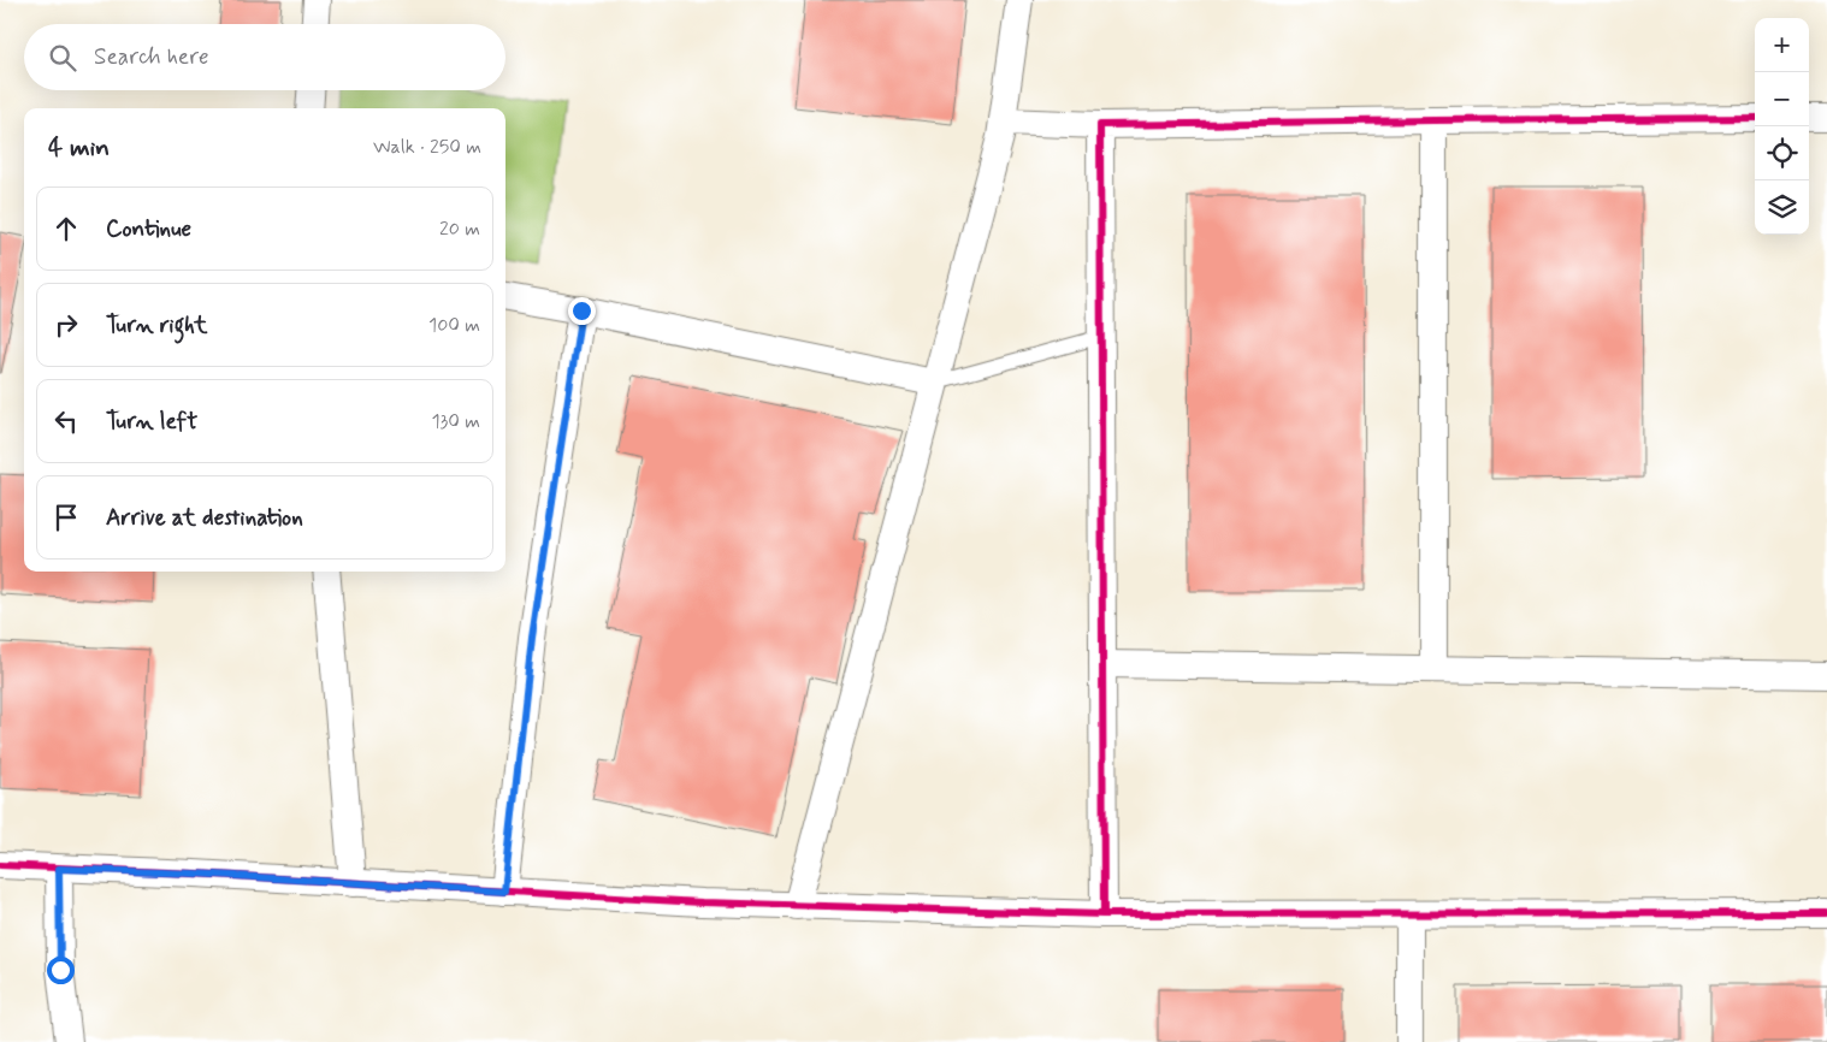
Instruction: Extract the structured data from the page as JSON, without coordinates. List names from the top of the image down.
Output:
{
  "page": {
    "map_buttons": ["+", "−"],
    "search": "Search here",
    "heading": ["4 min", "Walk · 250 m"],
    "list": [
      ["Continue", "20 m"],
      ["Turn right", "100 m"],
      ["Turn left", "130 m"],
      "Arrive at destination"
    ]
  }
}
